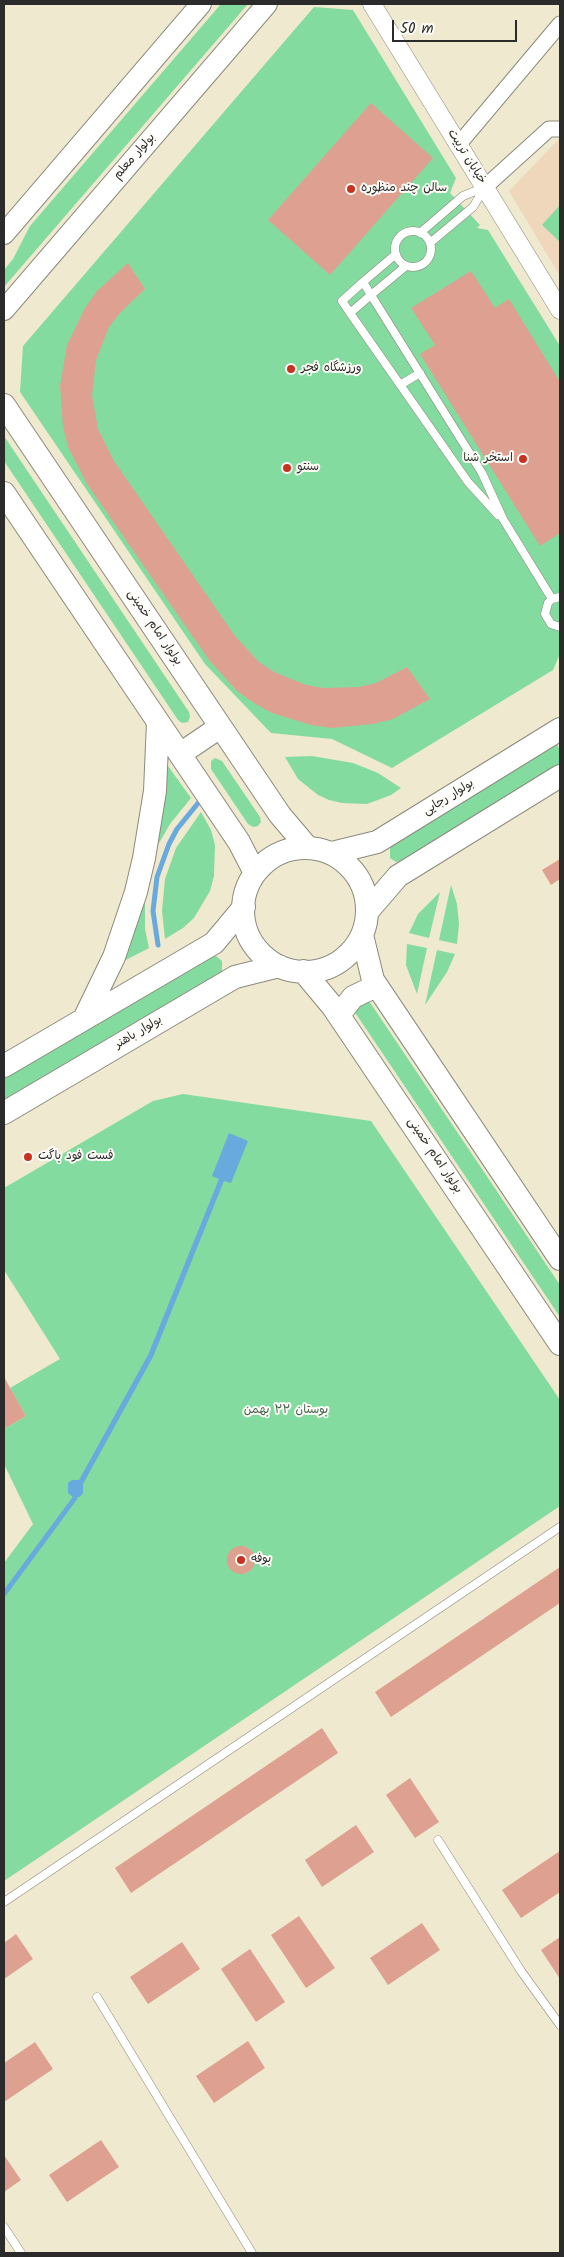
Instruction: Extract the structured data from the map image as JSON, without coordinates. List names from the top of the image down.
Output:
{
  "streets": {
    "main road": [
      "بولوار معلم",
      "بولوار امام خمینی",
      "بولوار رجایی",
      "بولوار باهنر"
    ],
    "street": ["خیابان تربیت"]
  },
  "crossings": [
    ["بولوار امام خمینی", "بولوار رجایی"],
    ["بولوار امام خمینی", "بولوار باهنر"],
    ["بولوار رجایی", "بولوار باهنر"]
  ],
  "parks": ["بوستان ۲۲ بهمن"],
  "places": [
    "سالن چند منظوره",
    "ورزشگاه فجر",
    "استخر شنا",
    "سنتو",
    "فست فود باگت",
    "بوفه"
  ],
  "scale_bar": "50 m"
}
